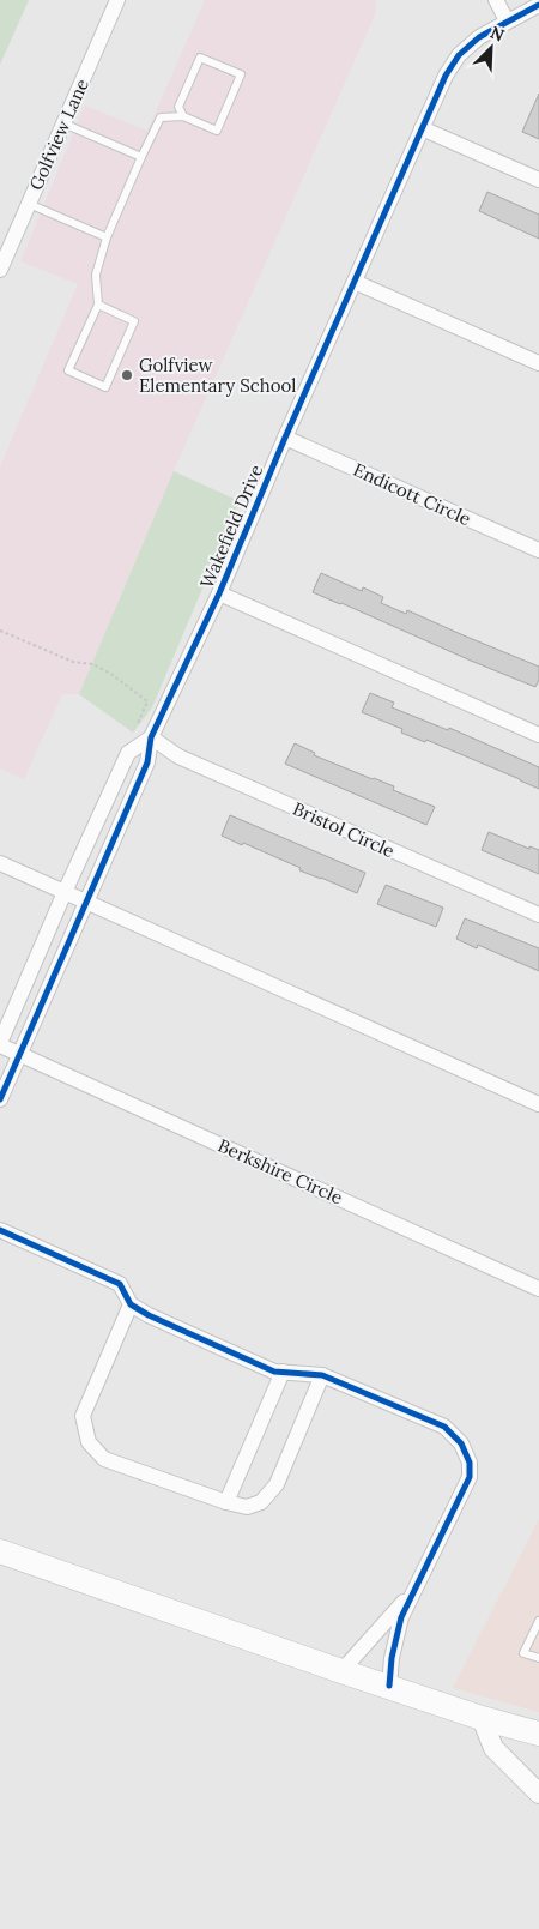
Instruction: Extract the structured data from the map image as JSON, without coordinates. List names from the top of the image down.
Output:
{
  "streets": {
    "street": [
      "Golfview Lane",
      "Endicott Circle",
      "Wakefield Drive",
      "Bristol Circle",
      "Berkshire Circle"
    ]
  },
  "crossings": [
    ["Endicott Circle", "Wakefield Drive"],
    ["Wakefield Drive", "Bristol Circle"],
    ["Wakefield Drive", "Berkshire Circle"]
  ],
  "places": ["Golfview Elementary School"],
  "north": "top right"
}
